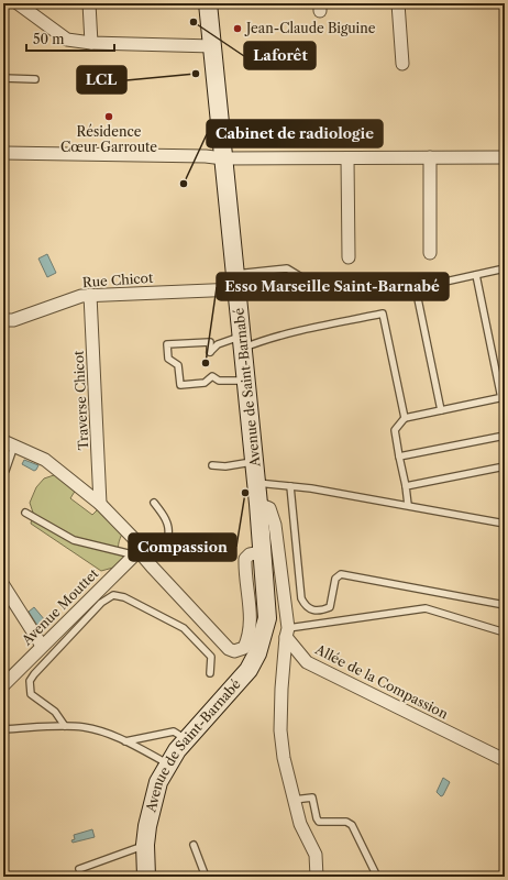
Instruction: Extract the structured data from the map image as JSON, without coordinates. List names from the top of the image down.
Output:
{
  "streets": {
    "main road": ["Avenue de Saint-Barnabé"],
    "street": [
      "Rue Chicot",
      "Traverse Chicot",
      "Avenue Mouttet",
      "Allée de la Compassion"
    ]
  },
  "crossings": [
    ["Rue Chicot", "Avenue de Saint-Barnabé"],
    ["Rue Chicot", "Traverse Chicot"]
  ],
  "places": [
    "Laforêt",
    "Jean-Claude Biguine",
    "LCL",
    "Résidence Cœur Garroute",
    "Cabinet de radiologie",
    "Esso Marseille Saint-Barnabé",
    "Compassion"
  ],
  "scale_bar": "50 m"
}
